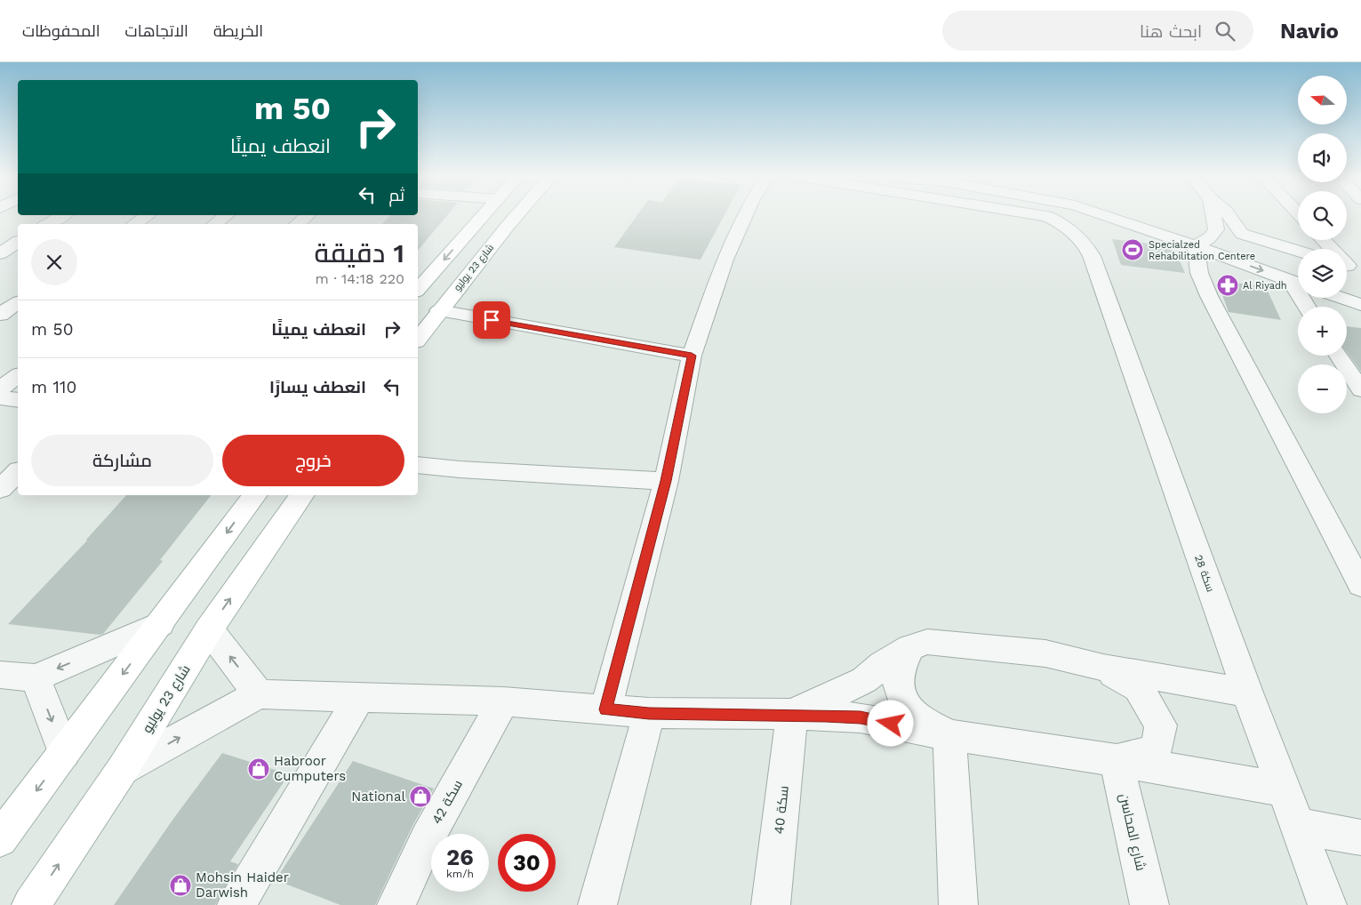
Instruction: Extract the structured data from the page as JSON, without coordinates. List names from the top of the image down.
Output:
{
  "streets": {
    "main road": ["شارع 23 يوليو"],
    "street": [
      "سكة 28",
      "سكة 42",
      "سكة 40",
      "شارع المحاسن"
    ]
  },
  "places": {
    "sports": ["Specialzed Rehabilitation Centere"],
    "pharmacy": ["Al Riyadh"],
    "shop": ["Habroor Cumputers", "National", "Mohsin Haider Darwish"]
  },
  "north": "left",
  "page": {
    "header": "Navio",
    "search": "ابحث هنا",
    "nav": ["الخريطة", "الاتجاهات", "المحفوظات"],
    "map_buttons": ["+", "−"],
    "turn": ["50 m", "انعطف يمينًا"],
    "then": "ثم",
    "heading": ["1 دقيقة", "220 m · 14:18"],
    "list": [
      {
        "name": "انعطف يمينًا",
        "value": "50 m"
      },
      {
        "name": "انعطف يسارًا",
        "value": "110 m"
      }
    ],
    "buttons": ["خروج", "مشاركة"],
    "speed": "26 km/h",
    "limit": "30"
  }
}
